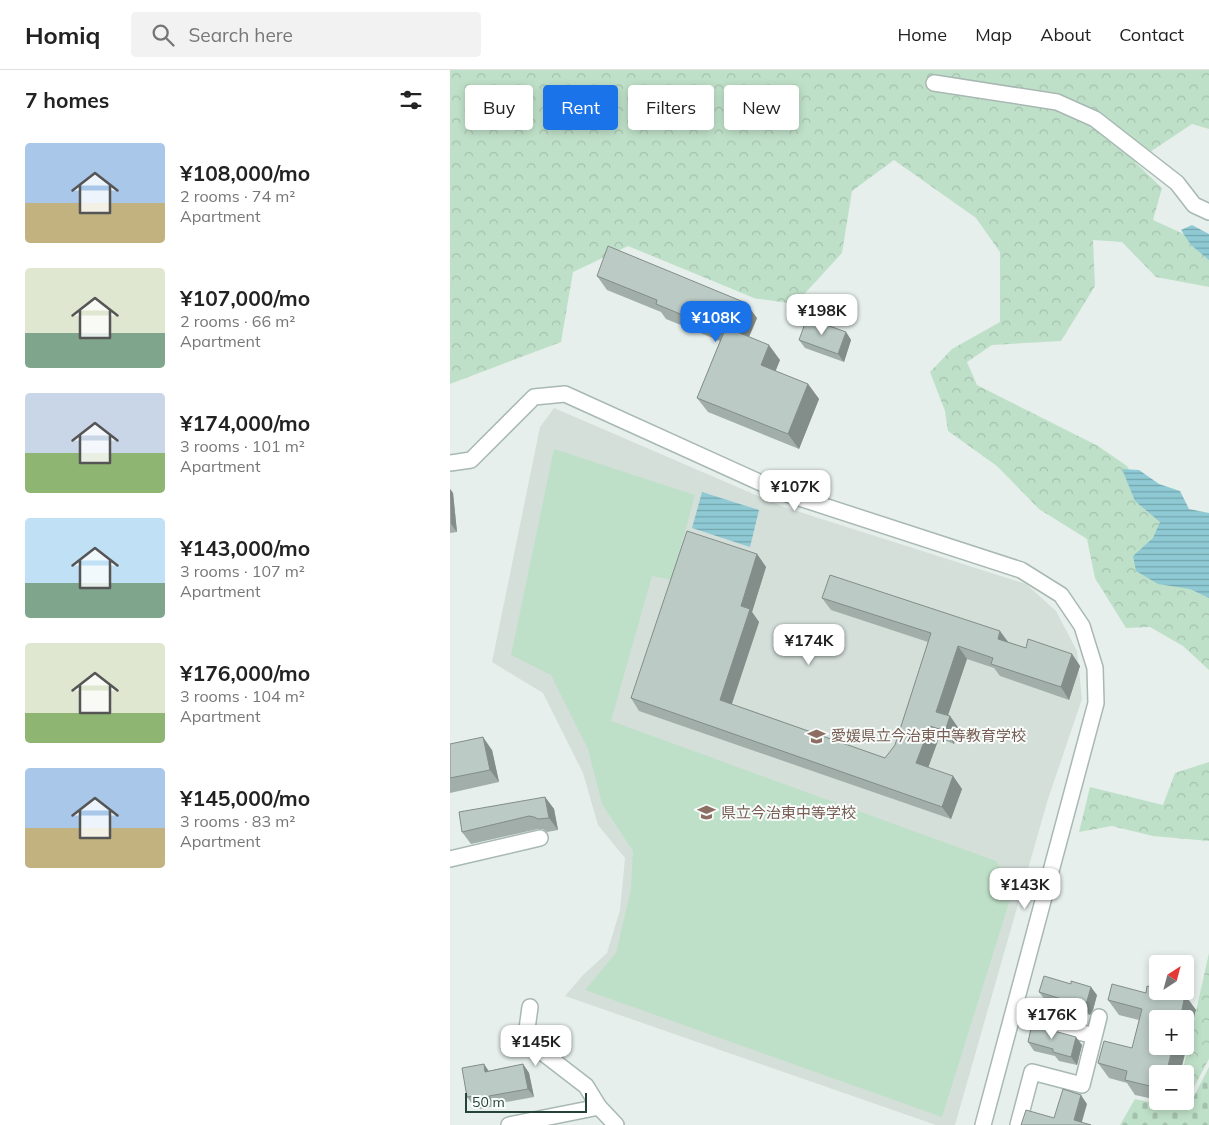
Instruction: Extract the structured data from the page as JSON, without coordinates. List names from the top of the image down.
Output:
{
  "places": {
    "school or university": ["愛媛県立今治東中等教育学校", "県立今治東中等学校"]
  },
  "scale_bar": "50 m",
  "north": "top right",
  "page": {
    "header": "Homiq",
    "search": "Search here",
    "nav": [
      "Home",
      "Map",
      "About",
      "Contact"
    ],
    "heading": "7 homes",
    "chip": [
      "Buy",
      "Rent",
      "Filters",
      "New"
    ],
    "list": [
      {
        "name": "¥108,000/mo",
        "note": "2 rooms · 74 m² · Apartment"
      },
      {
        "name": "¥107,000/mo",
        "note": "2 rooms · 66 m² · Apartment"
      },
      {
        "name": "¥174,000/mo",
        "note": "3 rooms · 101 m² · Apartment"
      },
      {
        "name": "¥143,000/mo",
        "note": "3 rooms · 107 m² · Apartment"
      },
      {
        "name": "¥176,000/mo",
        "note": "3 rooms · 104 m² · Apartment"
      },
      {
        "name": "¥145,000/mo",
        "note": "3 rooms · 83 m² · Apartment"
      }
    ],
    "price": [
      "¥198K",
      "¥108K",
      "¥107K",
      "¥174K",
      "¥143K",
      "¥176K",
      "¥145K"
    ],
    "map_buttons": ["+", "−"],
    "scale": "50 m"
  }
}
